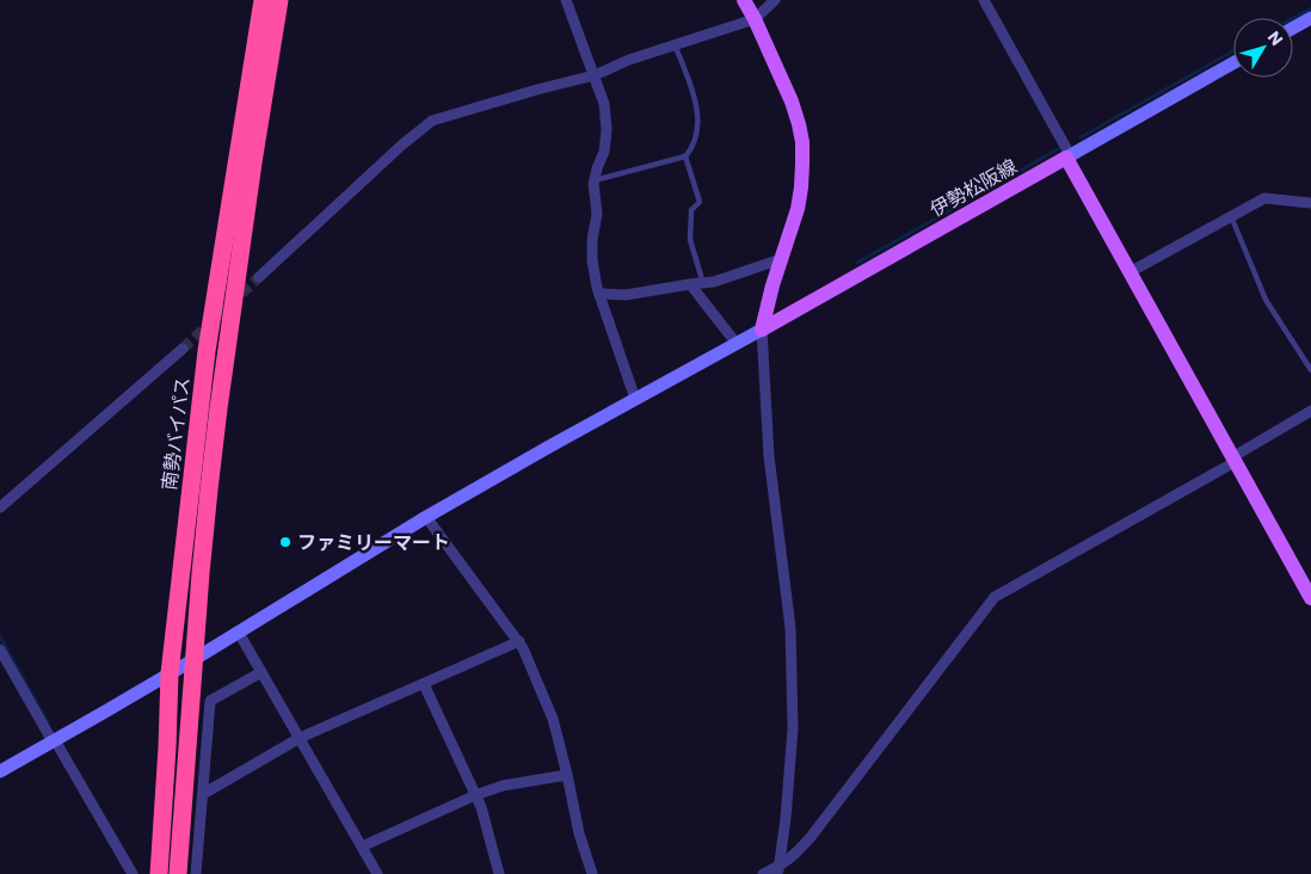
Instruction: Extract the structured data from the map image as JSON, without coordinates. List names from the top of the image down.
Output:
{
  "streets": {
    "highway": ["南勢バイパス"],
    "main road": ["伊勢松阪線"]
  },
  "places": ["ファミリーマート"],
  "north": "top right"
}
